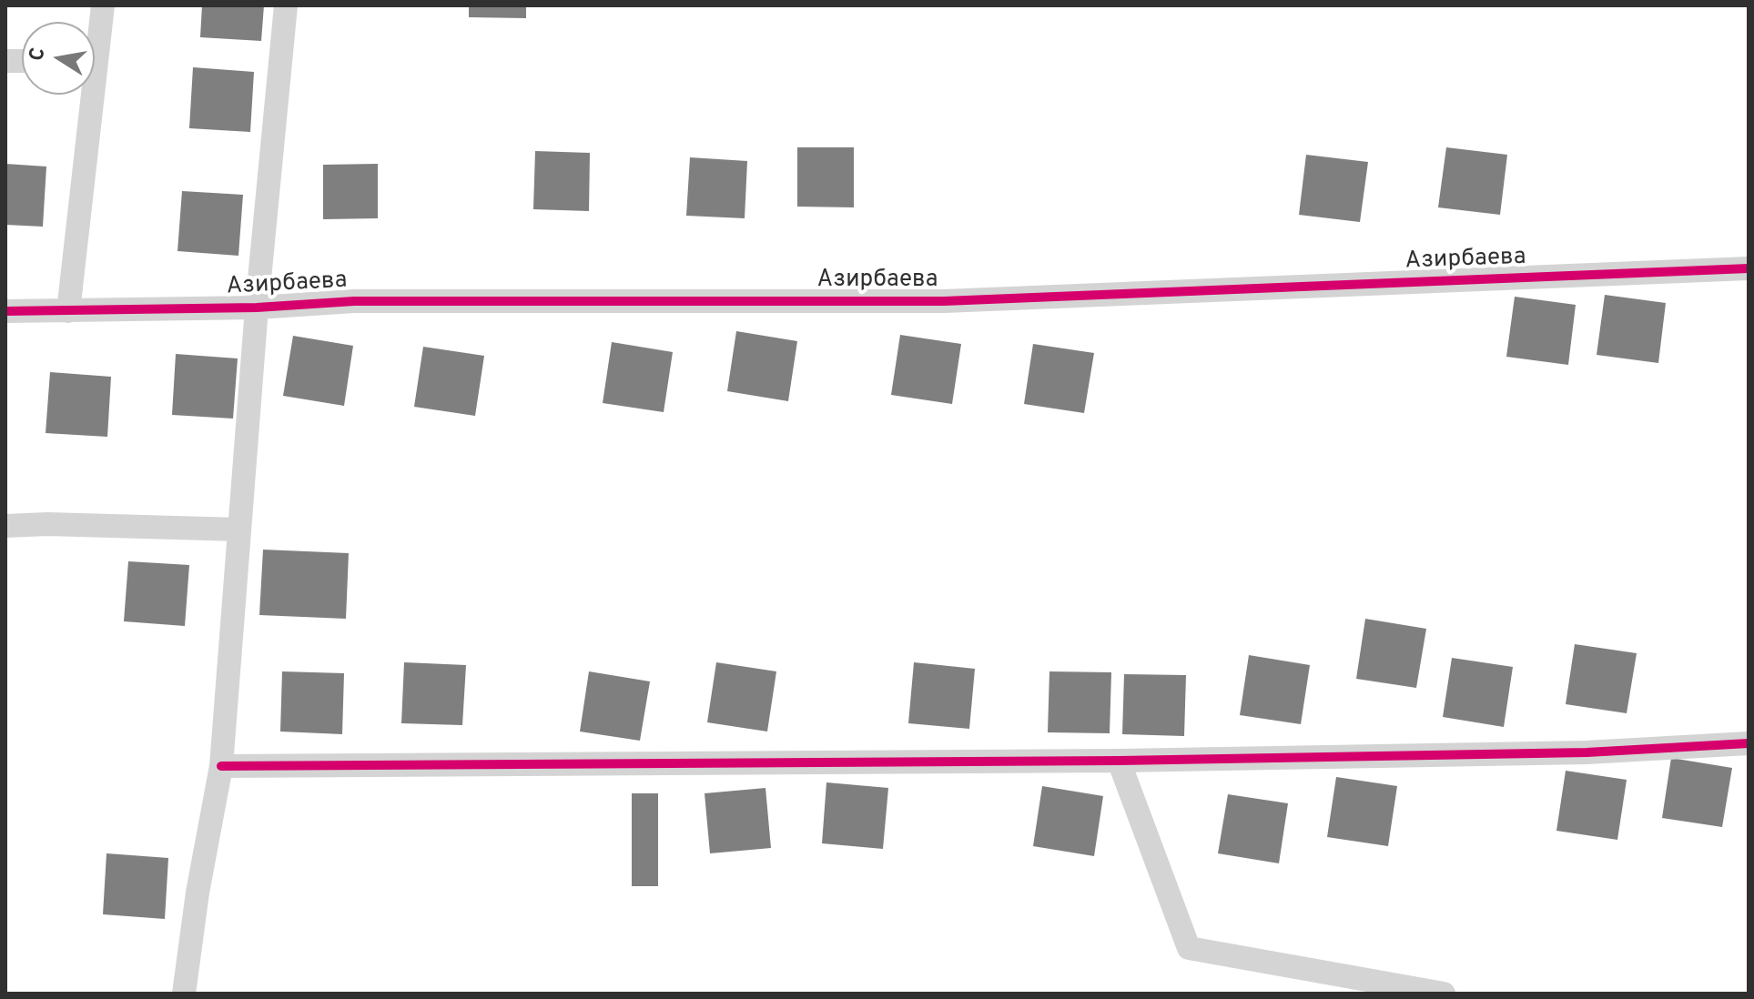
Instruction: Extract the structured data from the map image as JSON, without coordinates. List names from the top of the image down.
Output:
{
  "streets": {
    "street": ["Азирбаева"]
  },
  "north": "left"
}
